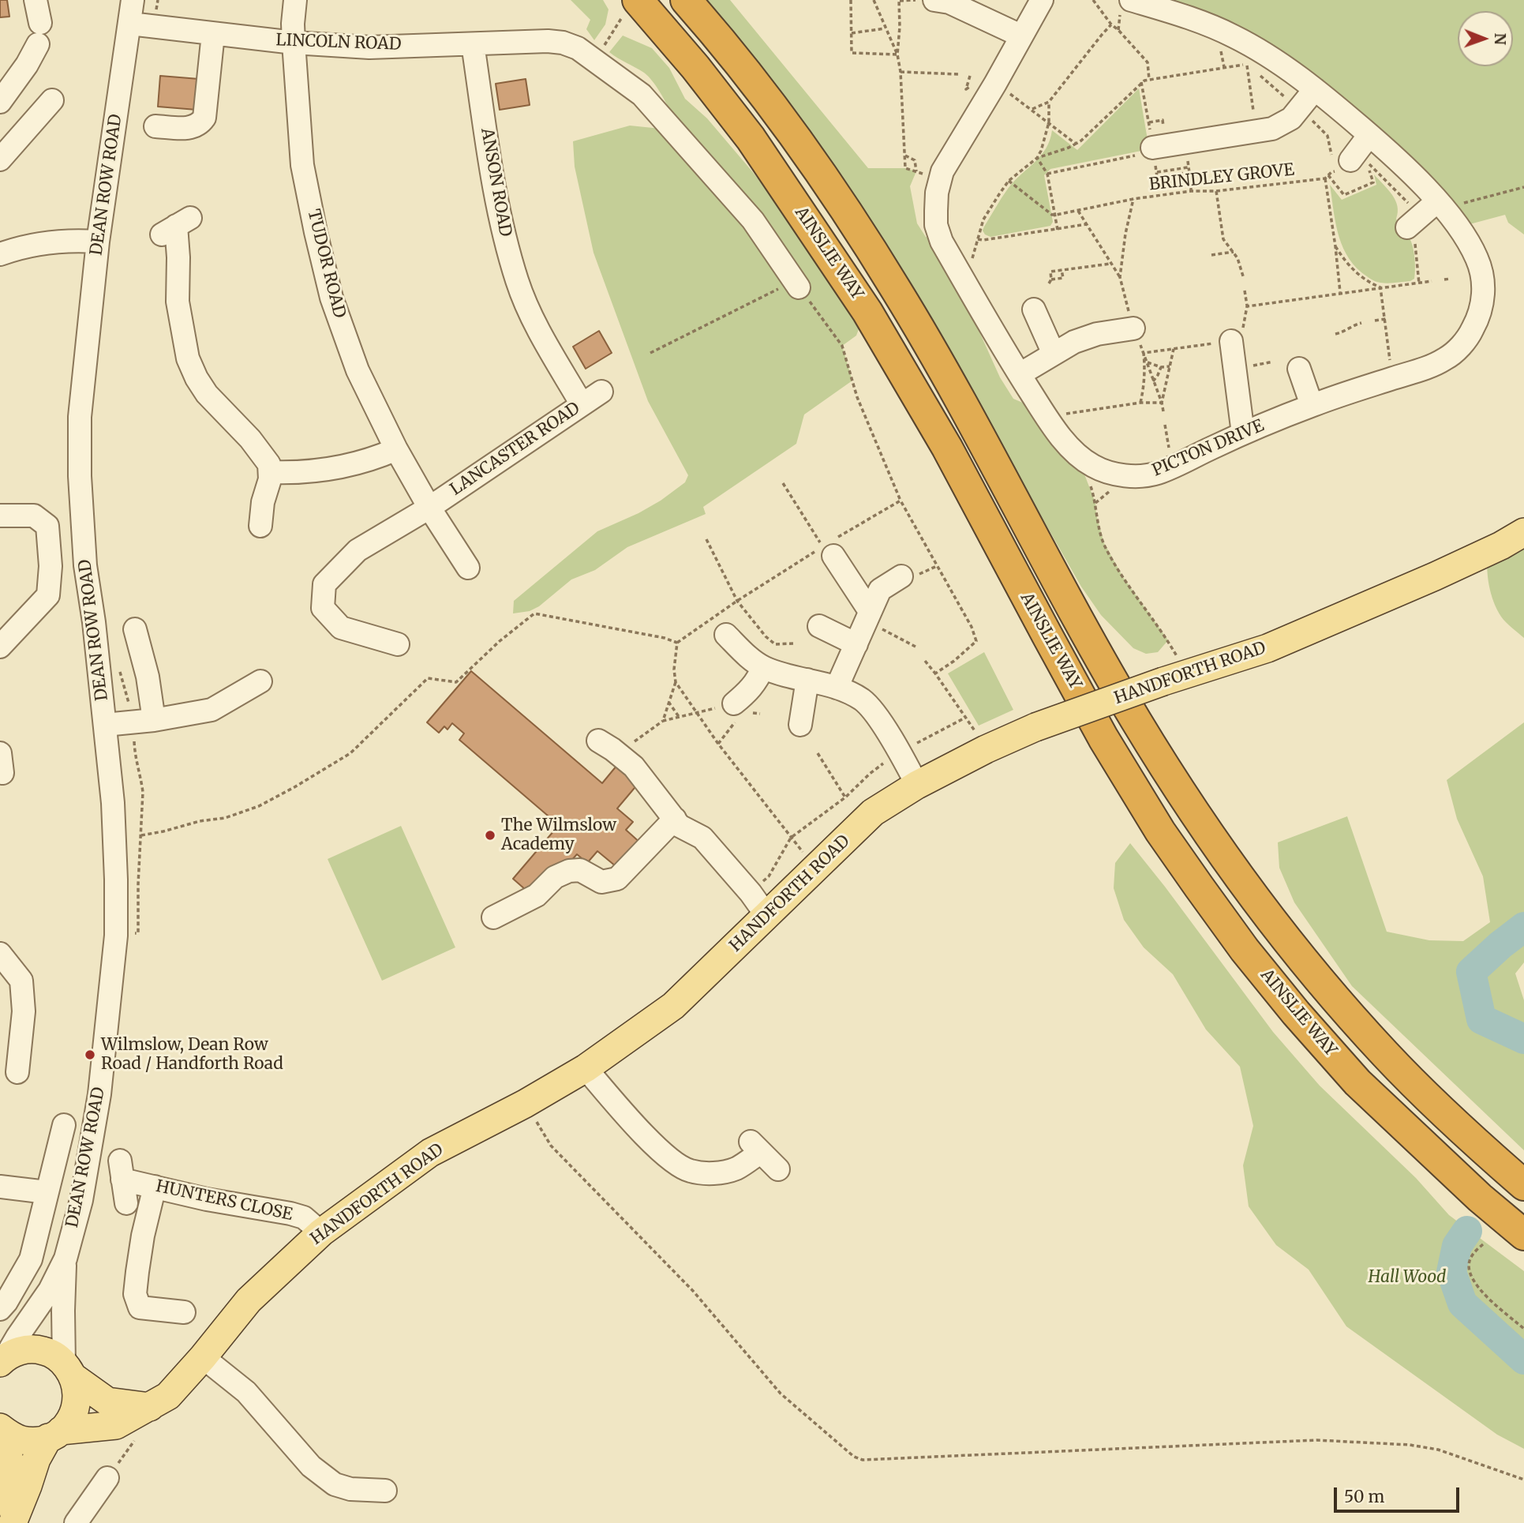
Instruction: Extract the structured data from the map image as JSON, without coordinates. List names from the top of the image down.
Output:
{
  "streets": {
    "highway": ["AINSLIE WAY"],
    "main road": ["HANDFORTH ROAD"],
    "street": [
      "LINCOLN ROAD",
      "ANSON ROAD",
      "DEAN ROW ROAD",
      "TUDOR ROAD",
      "PICTON DRIVE",
      "LANCASTER ROAD",
      "HUNTERS CLOSE"
    ],
    "path": ["BRINDLEY GROVE"]
  },
  "crossings": [
    ["LINCOLN ROAD", "ANSON ROAD"],
    ["LINCOLN ROAD", "DEAN ROW ROAD"],
    ["LINCOLN ROAD", "TUDOR ROAD"],
    ["ANSON ROAD", "LANCASTER ROAD"],
    ["TUDOR ROAD", "LANCASTER ROAD"],
    ["HANDFORTH ROAD", "HUNTERS CLOSE"]
  ],
  "parks": ["Hall Wood"],
  "places": ["The Wilmslow Academy", "Wilmslow, Dean Row Road / Handforth Road"],
  "scale_bar": "50 m",
  "north": "right"
}
